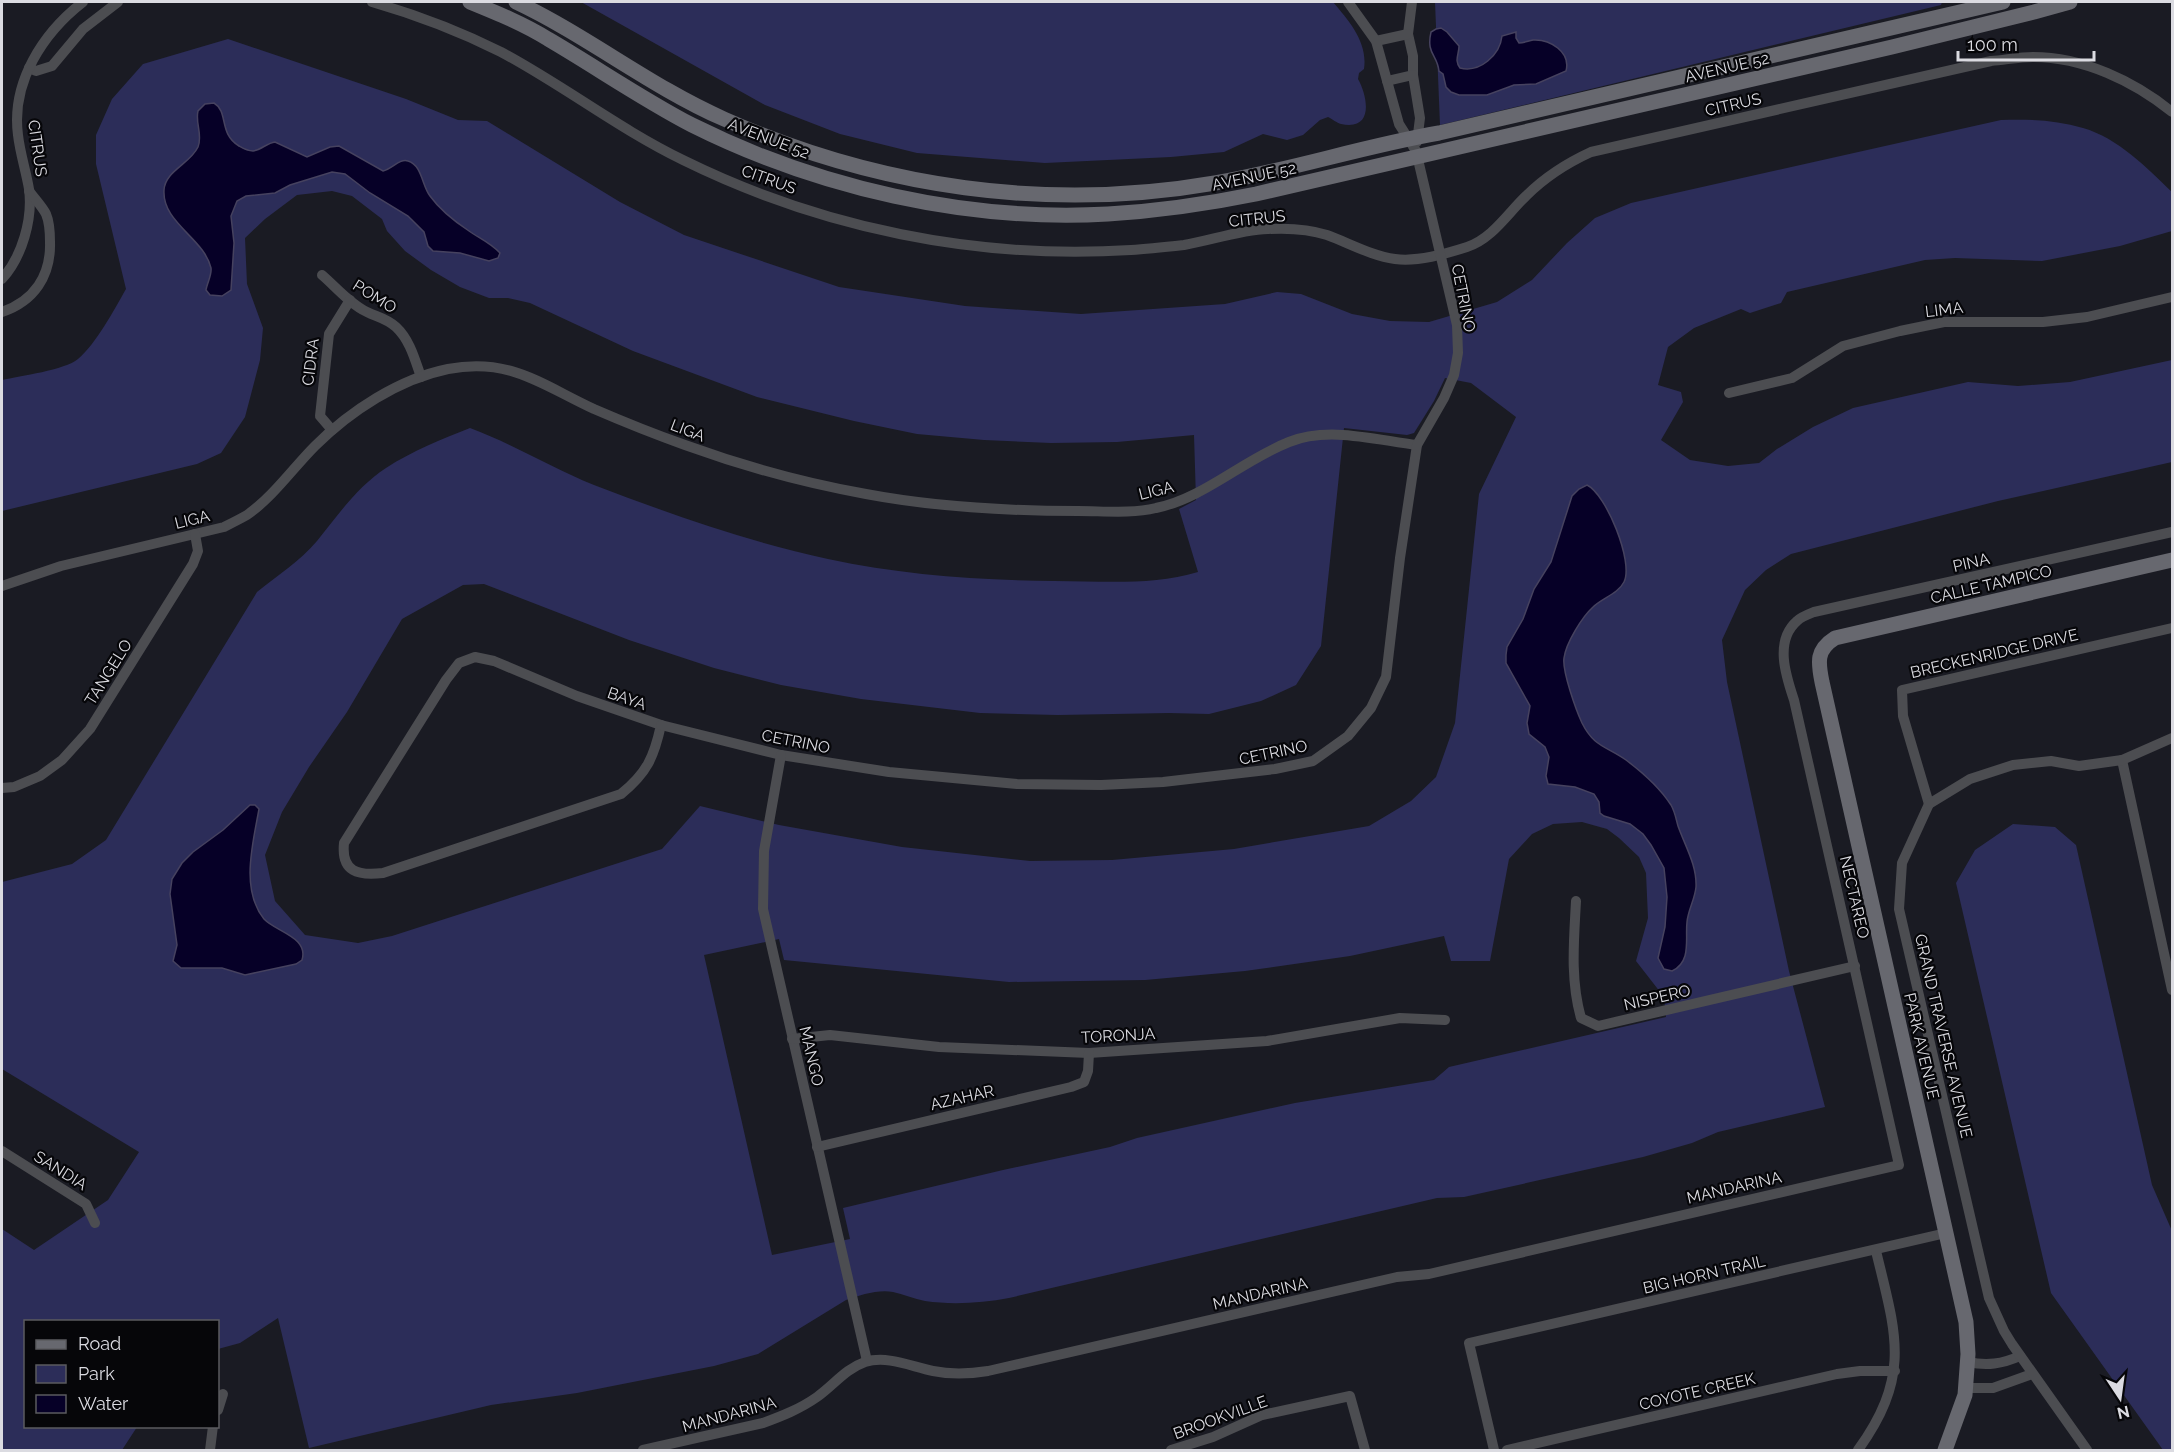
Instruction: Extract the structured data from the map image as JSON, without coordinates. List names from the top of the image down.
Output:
{
  "streets": {
    "main road": ["AVENUE 52", "CALLE TAMPICO", "PARK AVENUE"],
    "street": [
      "CITRUS",
      "POMO",
      "CETRINO",
      "LIMA",
      "CIDRA",
      "LIGA",
      "PINA",
      "BRECKENRIDGE DRIVE",
      "TANGELO",
      "BAYA",
      "NECTAREO",
      "NISPERO",
      "TORONJA",
      "GRAND TRAVERSE AVENUE",
      "MANGO",
      "AZAHAR",
      "SANDIA",
      "MANDARINA",
      "BIG HORN TRAIL",
      "COYOTE CREEK",
      "BROOKVILLE"
    ]
  },
  "crossings": [
    ["AVENUE 52", "CETRINO"],
    ["CITRUS", "CETRINO"],
    ["POMO", "CIDRA"],
    ["POMO", "LIGA"],
    ["CETRINO", "LIGA"],
    ["CETRINO", "BAYA"],
    ["CETRINO", "MANGO"],
    ["CIDRA", "LIGA"],
    ["LIGA", "TANGELO"],
    ["PINA", "NECTAREO"],
    ["CALLE TAMPICO", "PARK AVENUE"],
    ["BRECKENRIDGE DRIVE", "GRAND TRAVERSE AVENUE"],
    ["NECTAREO", "NISPERO"],
    ["NECTAREO", "MANDARINA"],
    ["TORONJA", "MANGO"],
    ["TORONJA", "AZAHAR"],
    ["PARK AVENUE", "BIG HORN TRAIL"],
    ["MANGO", "AZAHAR"],
    ["MANGO", "MANDARINA"]
  ],
  "legend": ["Road", "Park", "Water"],
  "scale_bar": "100 m",
  "north": "bottom"
}
